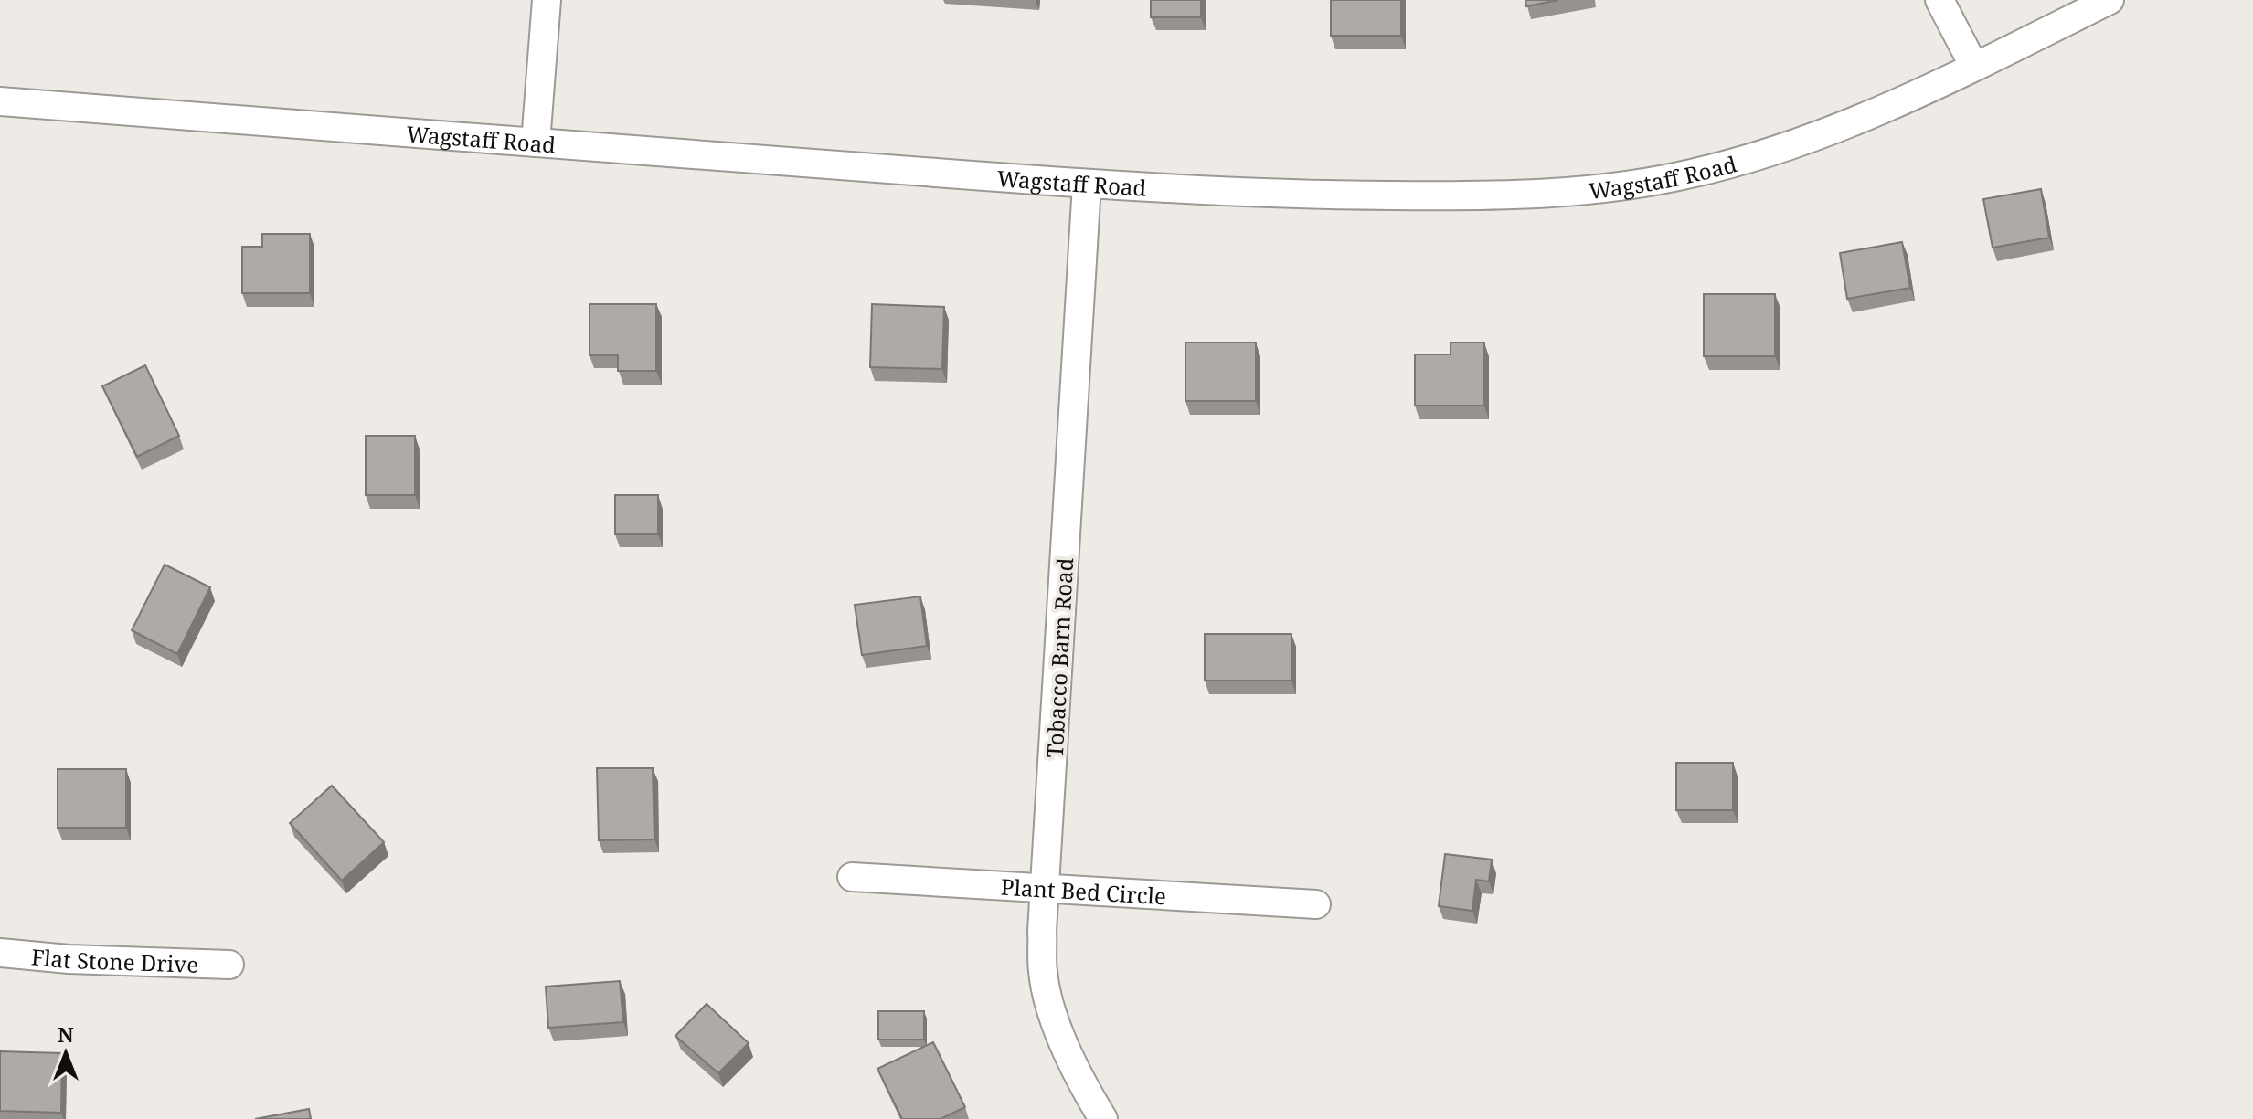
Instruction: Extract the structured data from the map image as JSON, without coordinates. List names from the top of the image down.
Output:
{
  "streets": {
    "street": [
      "Wagstaff Road",
      "Tobacco Barn Road",
      "Plant Bed Circle",
      "Flat Stone Drive"
    ]
  },
  "crossings": [
    ["Wagstaff Road", "Tobacco Barn Road"],
    ["Tobacco Barn Road", "Plant Bed Circle"]
  ],
  "north": "top"
}
